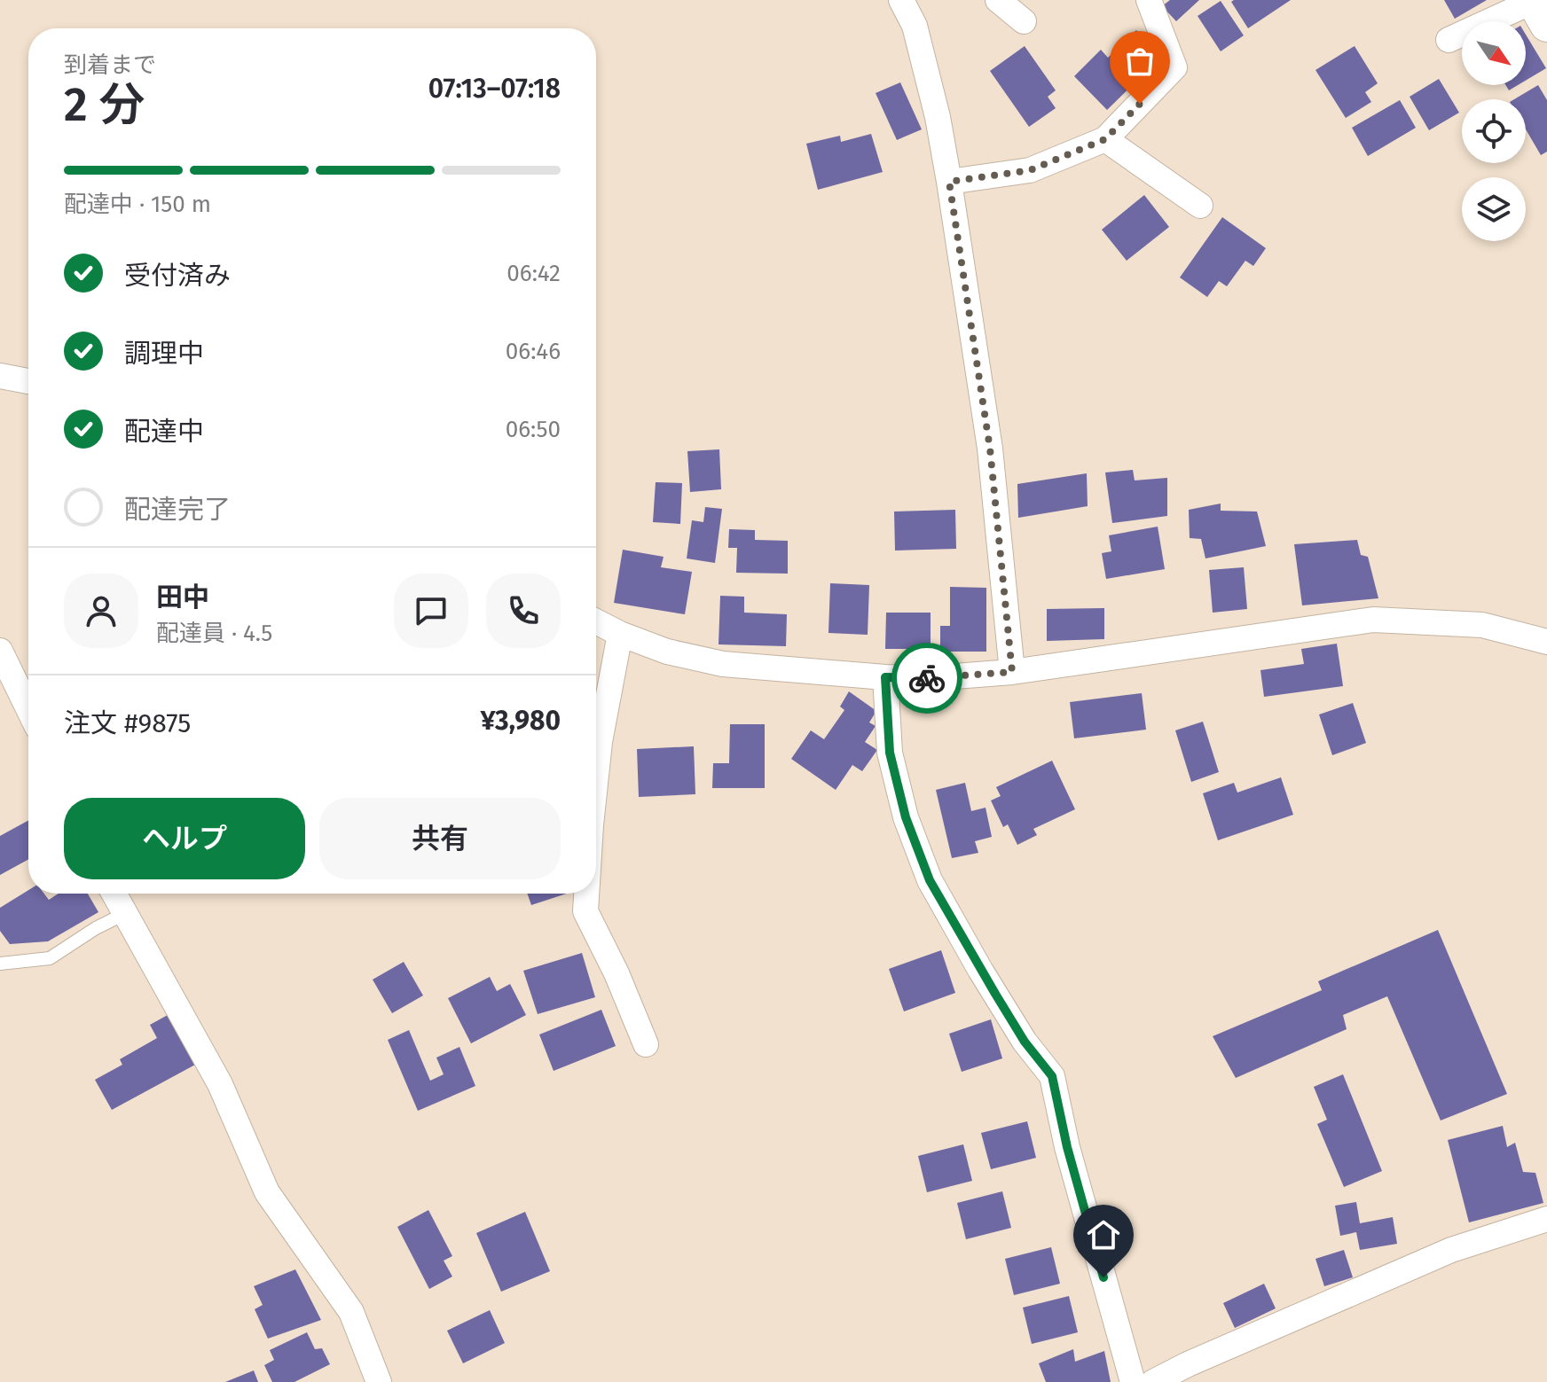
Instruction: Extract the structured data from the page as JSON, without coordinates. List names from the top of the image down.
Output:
{
  "north": "bottom right",
  "page": {
    "heading": ["2 分", "到着まで", "07:13–07:18"],
    "panel": [
      "田中",
      "配達員 · 4.5",
      "注文 #9875",
      "¥3,980"
    ],
    "bar": "配達中 · 150 m",
    "list": [
      ["受付済み", "06:42"],
      ["調理中", "06:46"],
      ["配達中", "06:50"],
      "配達完了"
    ],
    "buttons": ["ヘルプ", "共有"]
  }
}
